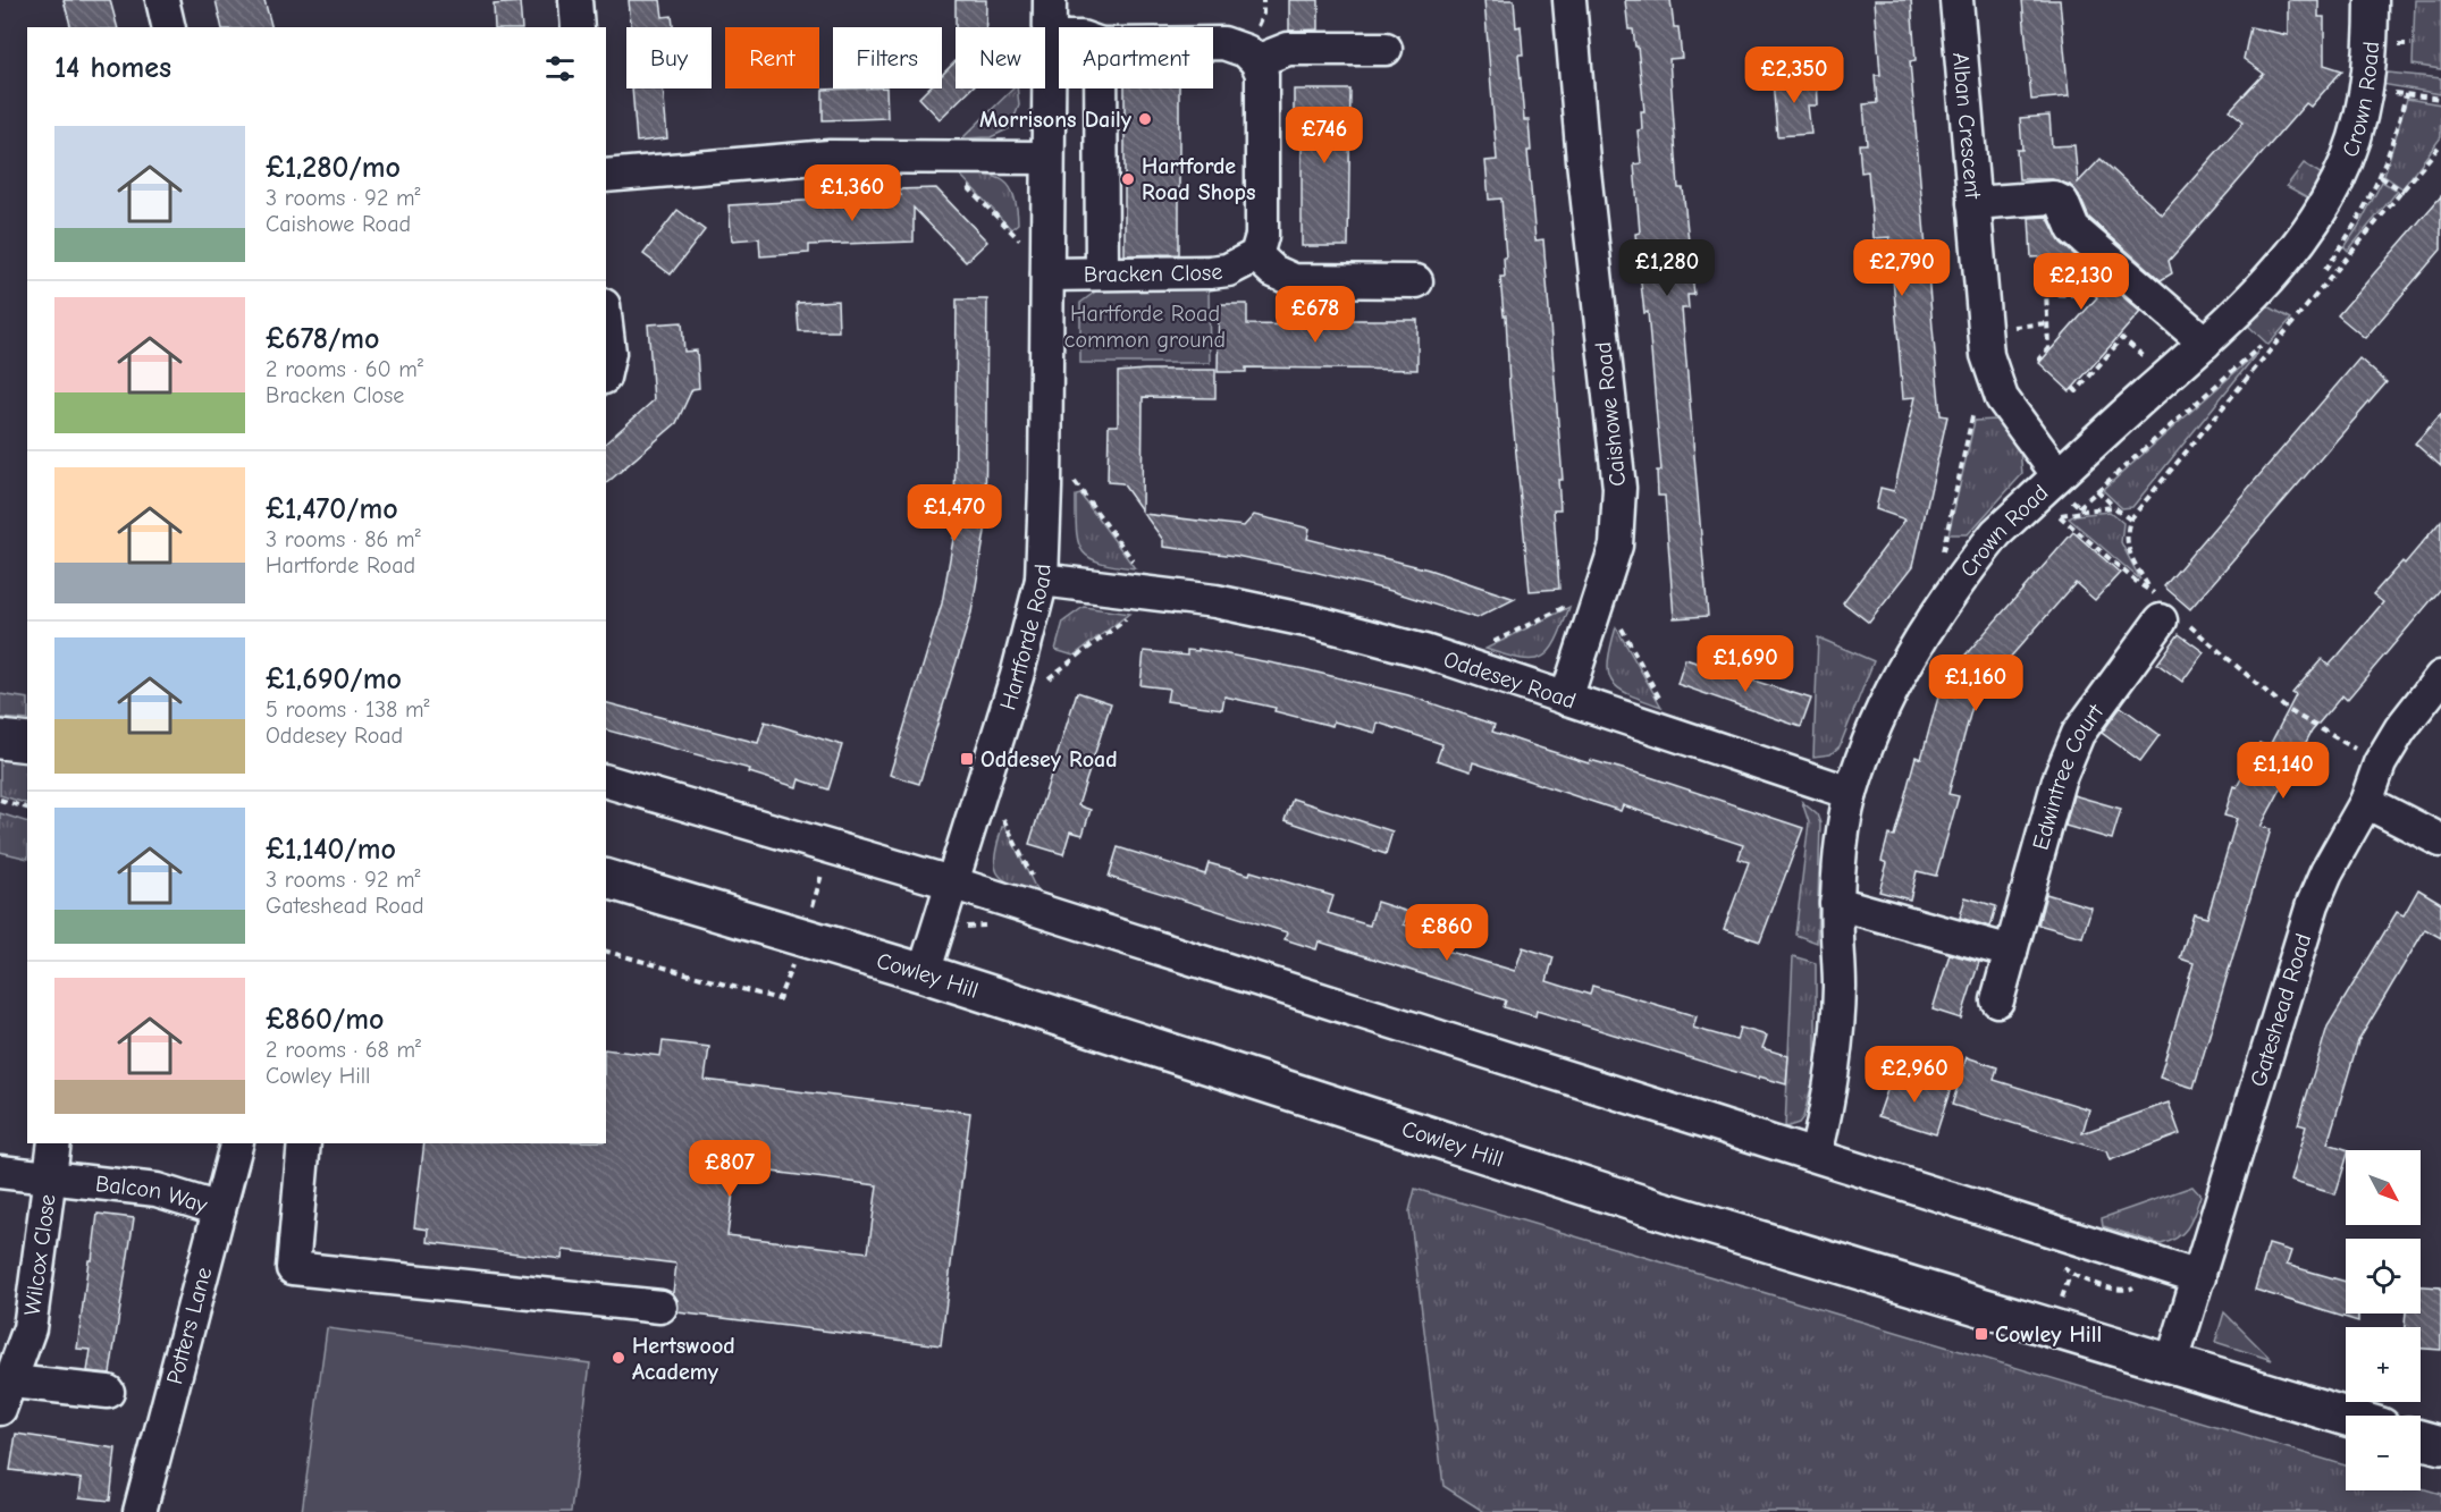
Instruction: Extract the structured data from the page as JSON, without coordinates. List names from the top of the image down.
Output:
{
  "streets": {
    "main road": ["Cowley Hill"],
    "street": [
      "Crown Road",
      "Alban Crescent",
      "Bracken Close",
      "Caishowe Road",
      "Hartforde Road",
      "Oddesey Road",
      "Edwintree Court",
      "Gateshead Road",
      "Balcon Way",
      "Wilcox Close",
      "Potters Lane"
    ]
  },
  "crossings": [
    ["Crown Road", "Alban Crescent"],
    ["Crown Road", "Oddesey Road"],
    ["Bracken Close", "Hartforde Road"],
    ["Caishowe Road", "Oddesey Road"],
    ["Hartforde Road", "Oddesey Road"],
    ["Hartforde Road", "Cowley Hill"],
    ["Cowley Hill", "Gateshead Road"],
    ["Balcon Way", "Wilcox Close"],
    ["Balcon Way", "Potters Lane"]
  ],
  "parks": ["Hartforde Road common ground"],
  "places": {
    "other": ["Morrisons Daily", "Hartforde Road Shops", "Hertswood Academy"],
    "transit": ["Oddesey Road", "Cowley Hill"]
  },
  "north": "bottom right",
  "page": {
    "chip": [
      "Buy",
      "Rent",
      "Filters",
      "New",
      "Apartment"
    ],
    "heading": "14 homes",
    "price": [
      "£2,350",
      "£746",
      "£1,360",
      "£1,280",
      "£2,790",
      "£2,130",
      "£678",
      "£1,470",
      "£1,690",
      "£1,160",
      "£1,140",
      "£860",
      "£2,960",
      "£807"
    ],
    "list": [
      {
        "name": "£1,280/mo",
        "note": "3 rooms · 92 m² · Caishowe Road"
      },
      {
        "name": "£678/mo",
        "note": "2 rooms · 60 m² · Bracken Close"
      },
      {
        "name": "£1,470/mo",
        "note": "3 rooms · 86 m² · Hartforde Road"
      },
      {
        "name": "£1,690/mo",
        "note": "5 rooms · 138 m² · Oddesey Road"
      },
      {
        "name": "£1,140/mo",
        "note": "3 rooms · 92 m² · Gateshead Road"
      },
      {
        "name": "£860/mo",
        "note": "2 rooms · 68 m² · Cowley Hill"
      }
    ],
    "map_buttons": ["+", "−"]
  }
}
